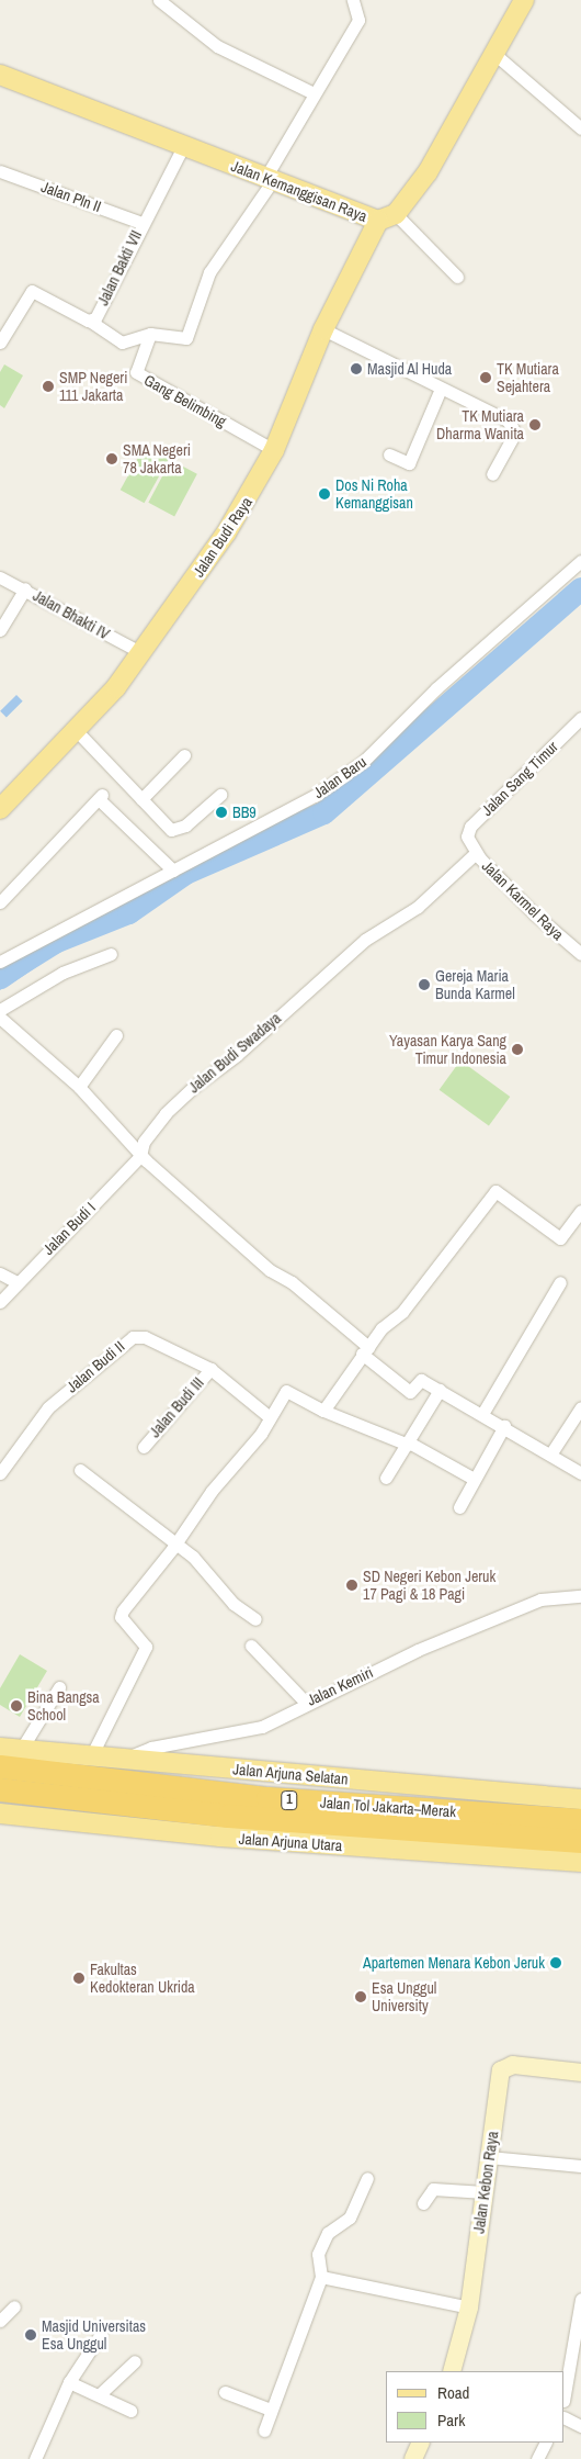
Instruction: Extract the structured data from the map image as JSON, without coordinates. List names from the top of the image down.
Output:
{
  "streets": {
    "highway": ["1", "Jalan Tol Jakarta–Merak"],
    "main road": [
      "Jalan Kemanggisan Raya",
      "Jalan Budi Raya",
      "Jalan Arjuna Selatan",
      "Jalan Arjuna Utara"
    ],
    "street": [
      "Jalan Pln II",
      "Jalan Bakti VII",
      "Gang Belimbing",
      "Jalan Bhakti IV",
      "Jalan Baru",
      "Jalan Sang Timur",
      "Jalan Karmel Raya",
      "Jalan Budi Swadaya",
      "Jalan Budi I",
      "Jalan Budi II",
      "Jalan Budi III",
      "Jalan Kemiri",
      "Jalan Kebon Raya"
    ]
  },
  "crossings": [
    ["Jalan Kemanggisan Raya", "Jalan Bakti VII"],
    ["Jalan Kemanggisan Raya", "Jalan Budi Raya"],
    ["Jalan Pln II", "Jalan Bakti VII"],
    ["Gang Belimbing", "Jalan Budi Raya"],
    ["Jalan Budi Raya", "Jalan Bhakti IV"],
    ["Jalan Sang Timur", "Jalan Karmel Raya"],
    ["Jalan Sang Timur", "Jalan Budi Swadaya"],
    ["Jalan Karmel Raya", "Jalan Budi Swadaya"],
    ["Jalan Budi Swadaya", "Jalan Budi I"],
    ["Jalan Budi II", "Jalan Budi III"],
    ["Jalan Kemiri", "Jalan Arjuna Selatan"]
  ],
  "places": [
    "Masjid Al Huda",
    "TK Mutiara Sejahtera",
    "SMP Negeri 111 Jakarta",
    "TK Mutiara Dharma Wanita",
    "SMA Negeri 78 Jakarta",
    "Dos Ni Roha Kemanggisan",
    "BB9",
    "Gereja Maria Bunda Karmel",
    "Yayasan Karya Sang Timur Indonesia",
    "SD Negeri Kebon Jeruk 17 Pagi & 18 Pagi",
    "Bina Bangsa School",
    "Apartemen Menara Kebon Jeruk",
    "Fakultas Kedokteran Ukrida",
    "Esa Unggul University",
    "Masjid Universitas Esa Unggul"
  ],
  "legend": ["Road", "Park"]
}
